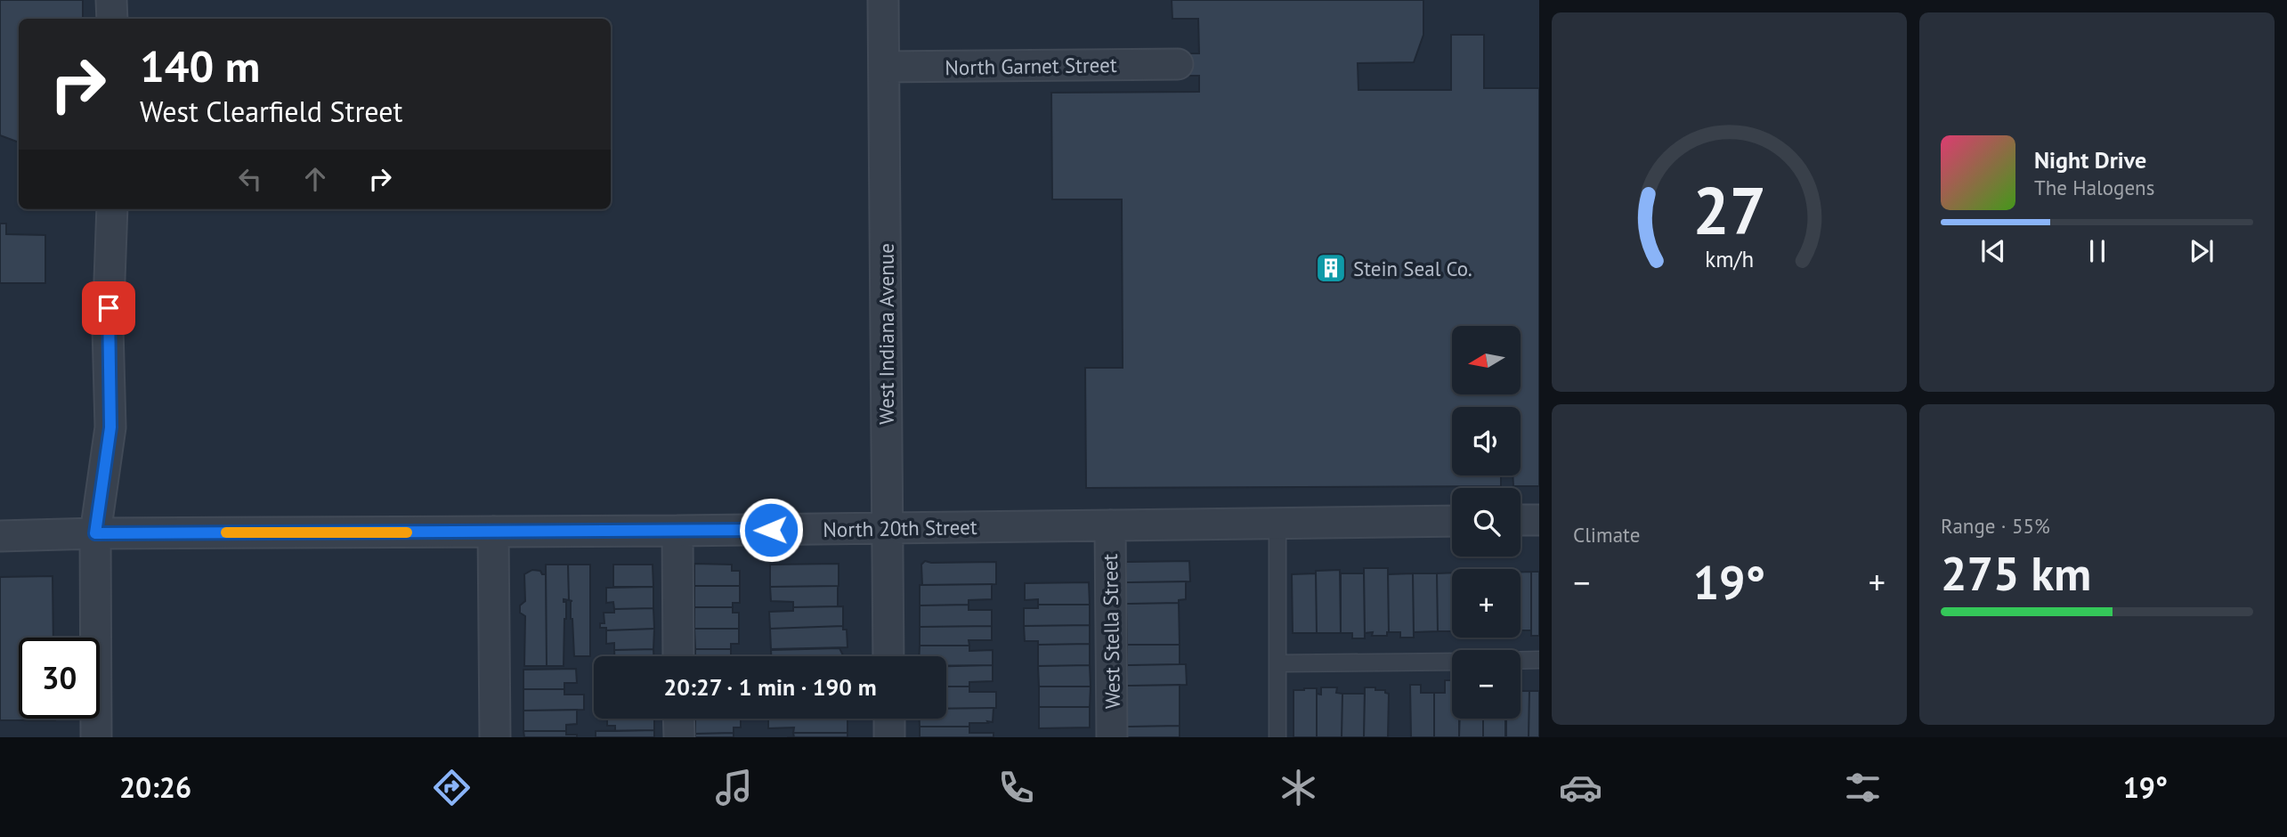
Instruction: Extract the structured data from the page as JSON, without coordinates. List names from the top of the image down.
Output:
{
  "streets": {
    "street": [
      "North Garnet Street",
      "West Indiana Avenue",
      "North 20th Street",
      "West Stella Street"
    ]
  },
  "crossings": [
    ["North Garnet Street", "West Indiana Avenue"],
    ["West Indiana Avenue", "North 20th Street"],
    ["North 20th Street", "West Stella Street"]
  ],
  "places": {
    "building": ["Stein Seal Co."]
  },
  "north": "left",
  "page": {
    "turn": ["140 m", "West Clearfield Street"],
    "song": ["Night Drive", "The Halogens"],
    "map_buttons": ["+", "−"],
    "tile": [
      "Climate",
      ["Range · 55%", "275 km"]
    ],
    "heat": ["−", "19°", "+"],
    "limit": "30",
    "trip": "20:27 · 1 min · 190 m",
    "tabs": ["20:26", "19°"],
    "gauge": ["27", "km/h"]
  }
}
